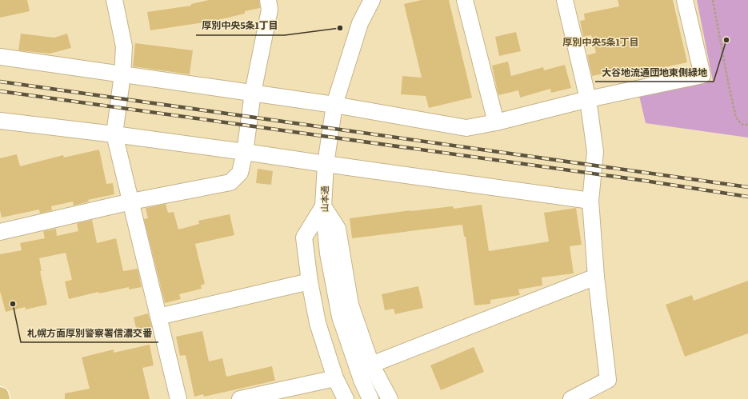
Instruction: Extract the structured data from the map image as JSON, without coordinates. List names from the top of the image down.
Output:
{
  "streets": {
    "street": ["山本通"]
  },
  "districts": ["厚別中央5条1丁目"],
  "places": ["厚別中央5条1丁目", "大谷地流通団地東側緑地", "札幌方面厚別警察署信濃交番"]
}
